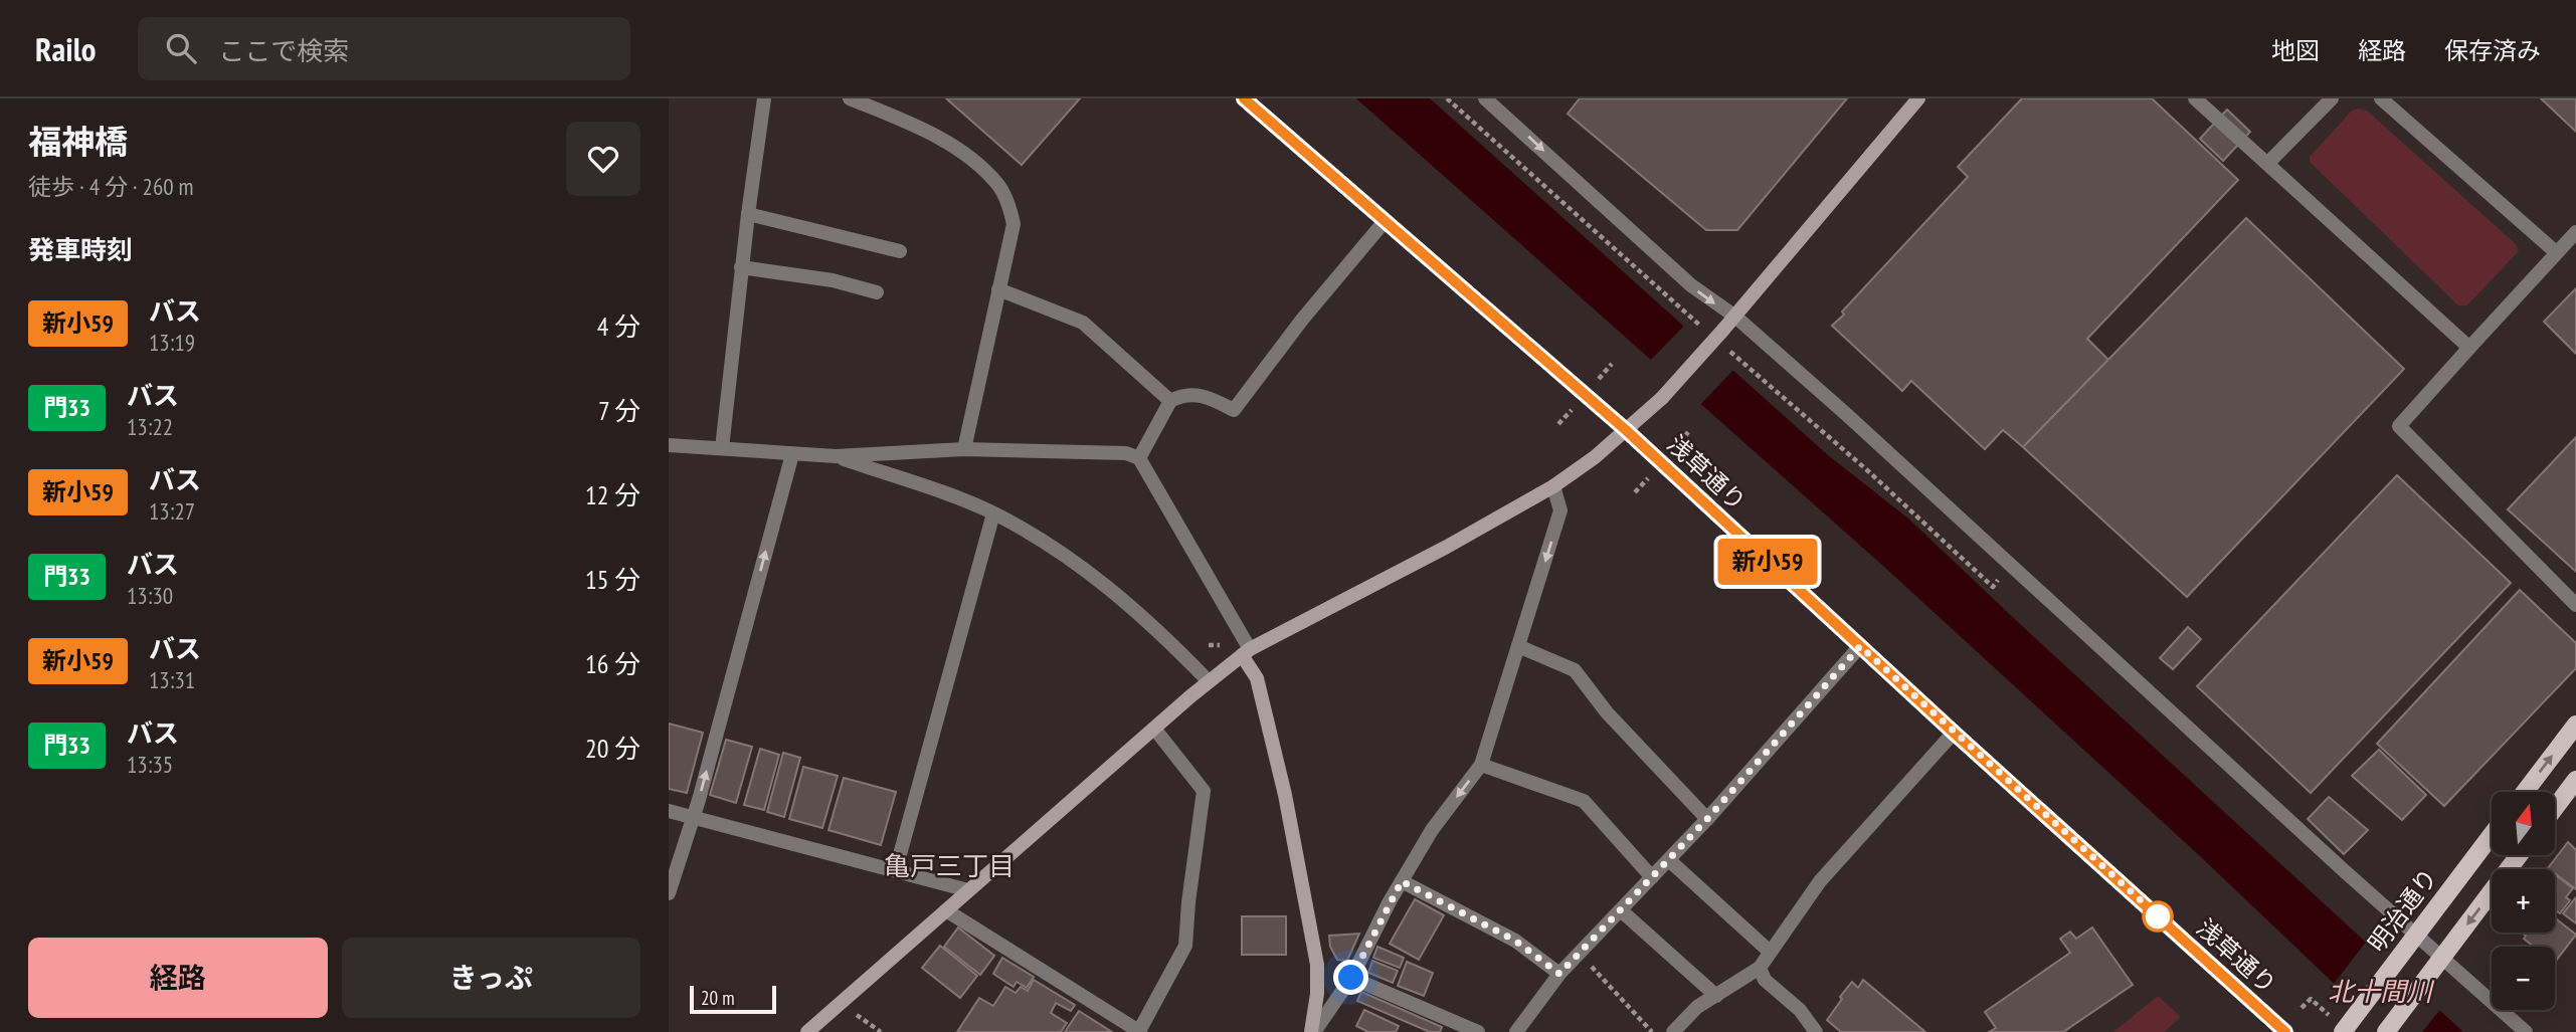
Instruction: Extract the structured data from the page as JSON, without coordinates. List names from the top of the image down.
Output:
{
  "streets": {
    "main road": ["明治通り"],
    "street": ["浅草通り"]
  },
  "districts": ["亀戸三丁目"],
  "water": ["北十間川"],
  "lines": ["bus line 新小59"],
  "scale_bar": "20 m",
  "north": "top",
  "page": {
    "header": "Railo",
    "search": "ここで検索",
    "nav": ["地図", "経路", "保存済み"],
    "heading": [
      ["福神橋", "徒歩 · 4 分 · 260 m"],
      "発車時刻"
    ],
    "on_map": "新小59",
    "list": [
      {
        "mark": "新小59",
        "name": "バス",
        "note": "13:19",
        "value": "4 分"
      },
      {
        "mark": "門33",
        "name": "バス",
        "note": "13:22",
        "value": "7 分"
      },
      {
        "mark": "新小59",
        "name": "バス",
        "note": "13:27",
        "value": "12 分"
      },
      {
        "mark": "門33",
        "name": "バス",
        "note": "13:30",
        "value": "15 分"
      },
      {
        "mark": "新小59",
        "name": "バス",
        "note": "13:31",
        "value": "16 分"
      },
      {
        "mark": "門33",
        "name": "バス",
        "note": "13:35",
        "value": "20 分"
      }
    ],
    "map_buttons": ["+", "−"],
    "buttons": ["経路", "きっぷ"],
    "scale": "20 m"
  }
}
